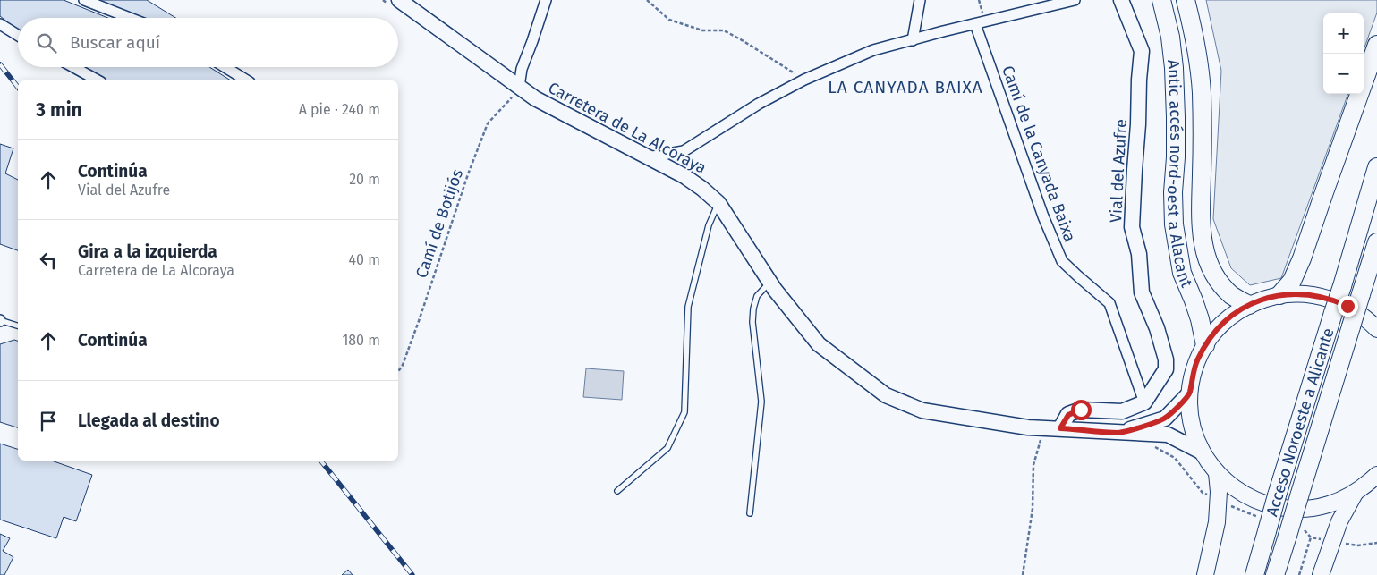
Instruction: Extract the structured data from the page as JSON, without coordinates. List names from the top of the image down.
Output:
{
  "streets": {
    "highway": ["Antic accés nord-oest a Alacant", "Acceso Noroeste a Alicante"],
    "street": ["Carretera de La Alcoraya", "Camí de la Canyada Baixa", "Vial del Azufre"],
    "path": ["Camí de Botijós"]
  },
  "crossings": [
    ["Carretera de La Alcoraya", "Camí de Botijós"],
    ["Camí de la Canyada Baixa", "Vial del Azufre"]
  ],
  "districts": ["LA CANYADA BAIXA"],
  "page": {
    "map_buttons": ["+", "−"],
    "search": "Buscar aquí",
    "heading": ["3 min", "A pie · 240 m"],
    "list": [
      ["Continúa", "Vial del Azufre", "20 m"],
      ["Gira a la izquierda", "Carretera de La Alcoraya", "40 m"],
      ["Continúa", "180 m"],
      "Llegada al destino"
    ]
  }
}
